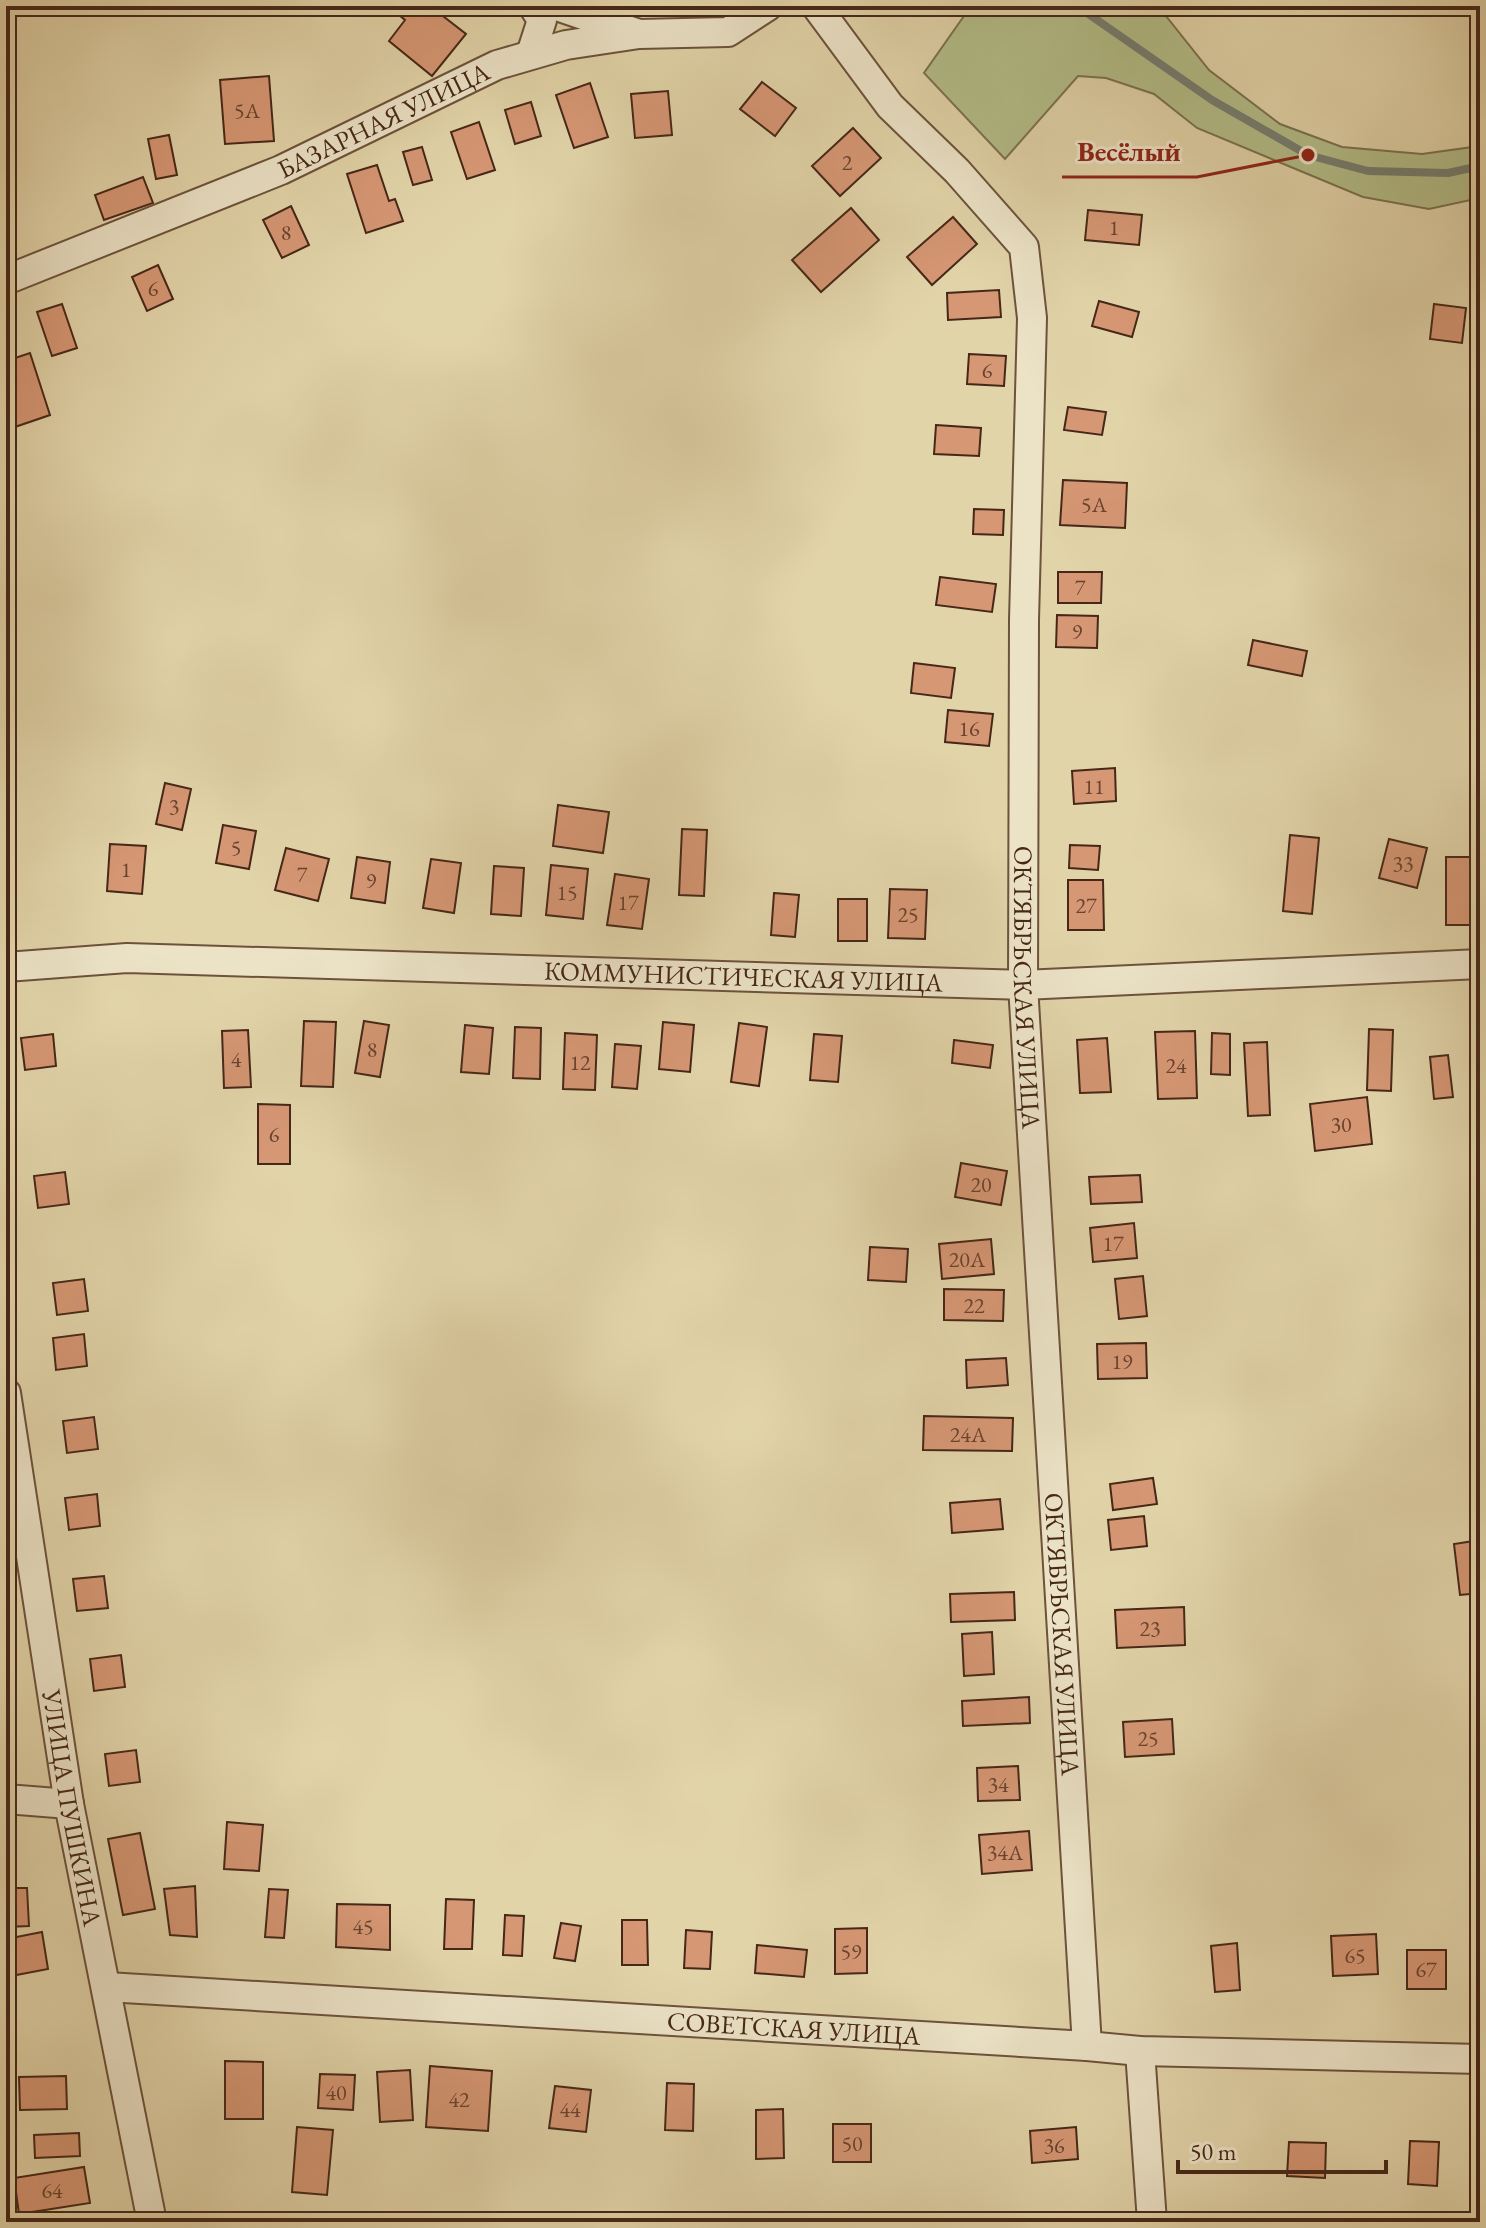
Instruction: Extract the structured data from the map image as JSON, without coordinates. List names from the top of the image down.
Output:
{
  "streets": {
    "street": [
      "БАЗАРНАЯ УЛИЦА",
      "КОММУНИСТИЧЕСКАЯ УЛИЦА",
      "ОКТЯБРЬСКАЯ УЛИЦА",
      "УЛИЦА ПУШКИНА",
      "СОВЕТСКАЯ УЛИЦА"
    ]
  },
  "crossings": [
    ["КОММУНИСТИЧЕСКАЯ УЛИЦА", "ОКТЯБРЬСКАЯ УЛИЦА"],
    ["ОКТЯБРЬСКАЯ УЛИЦА", "СОВЕТСКАЯ УЛИЦА"],
    ["УЛИЦА ПУШКИНА", "СОВЕТСКАЯ УЛИЦА"]
  ],
  "places": ["Весёлый"],
  "house_numbers": [
    "5А",
    "2",
    "1",
    "8",
    "6",
    "6",
    "5А",
    "7",
    "9",
    "16",
    "11",
    "3",
    "5",
    "33",
    "1",
    "7",
    "9",
    "15",
    "17",
    "27",
    "25",
    "8",
    "4",
    "12",
    "24",
    "30",
    "6",
    "20",
    "17",
    "20А",
    "22",
    "19",
    "24А",
    "23",
    "25",
    "34",
    "34А",
    "45",
    "59",
    "65",
    "67",
    "40",
    "42",
    "44",
    "50",
    "36",
    "64"
  ],
  "scale_bar": "50 m"
}
